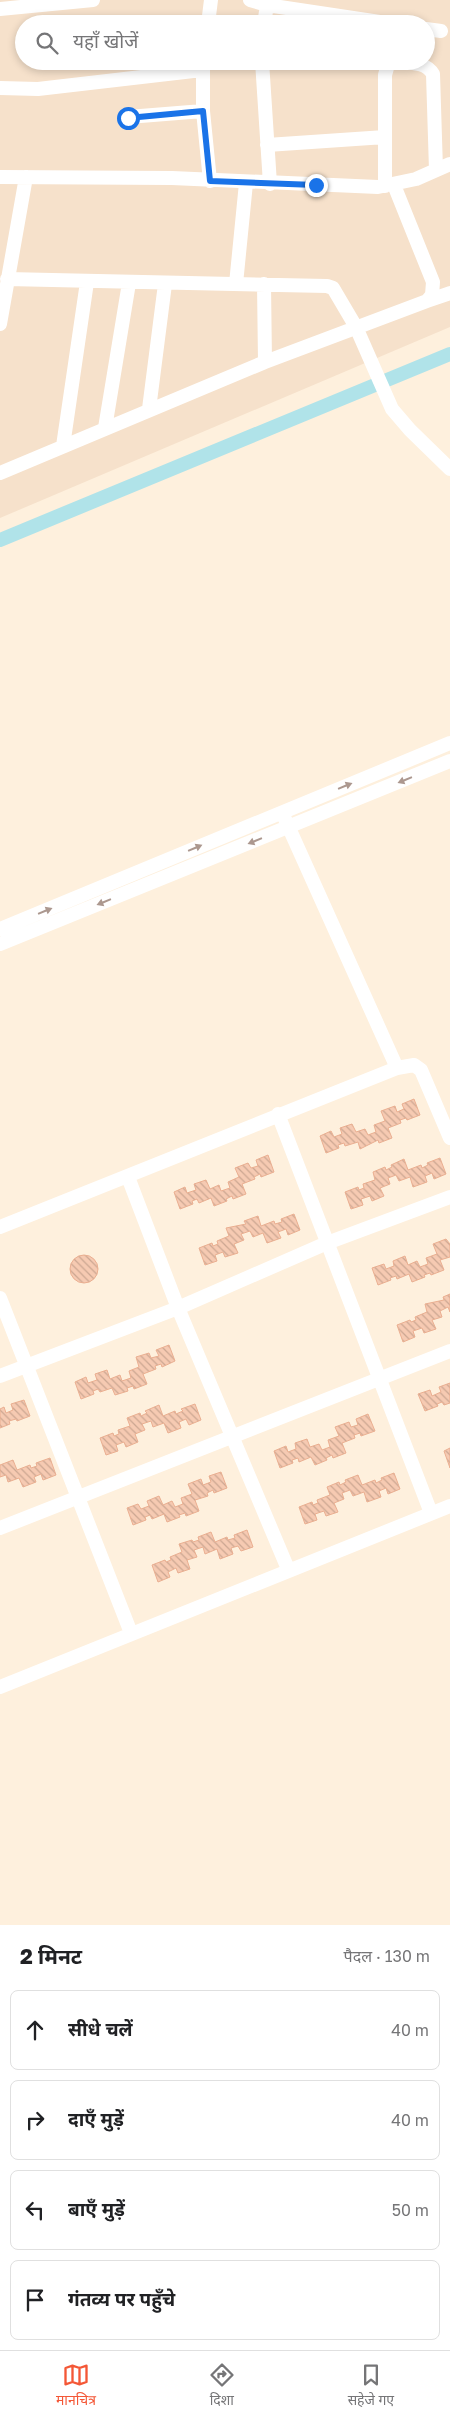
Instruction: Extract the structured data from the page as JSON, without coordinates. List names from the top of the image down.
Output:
{
  "page": {
    "search": "यहाँ खोजें",
    "heading": ["2 मिनट", "पैदल · 130 m"],
    "list": [
      ["सीधे चलें", "40 m"],
      ["दाएँ मुड़ें", "40 m"],
      ["बाएँ मुड़ें", "50 m"],
      "गंतव्य पर पहुँचे"
    ],
    "nav": ["मानचित्र", "दिशा", "सहेजे गए"]
  }
}
